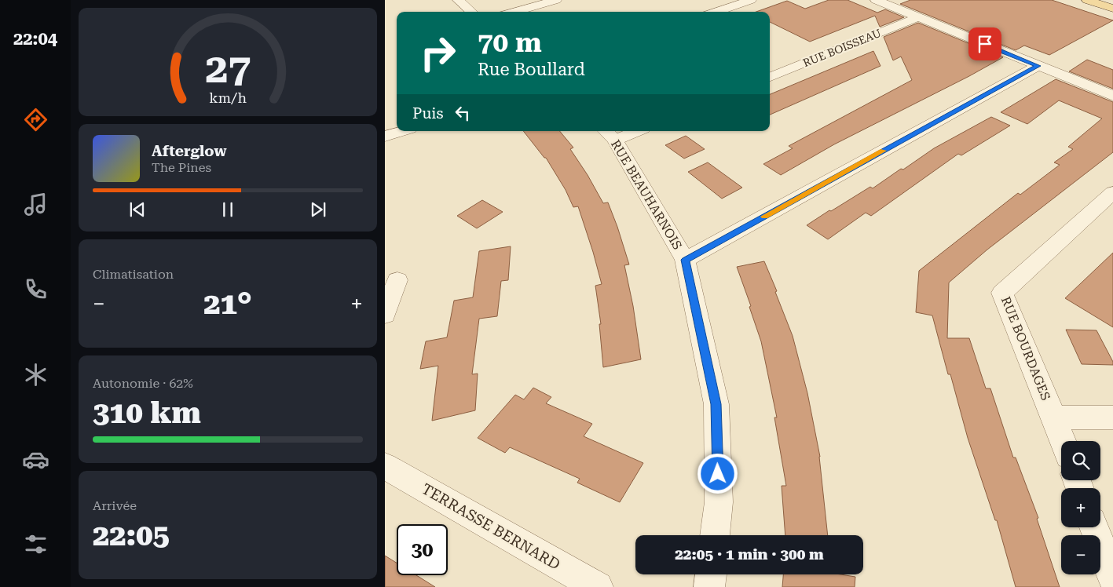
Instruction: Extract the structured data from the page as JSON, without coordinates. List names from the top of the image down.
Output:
{
  "streets": {
    "street": [
      "RUE BOISSEAU",
      "RUE BEAUHARNOIS",
      "RUE BOURDAGES",
      "TERRASSE BERNARD"
    ]
  },
  "page": {
    "tabs": "22:04",
    "turn": ["70 m", "Rue Boullard"],
    "then": "Puis",
    "song": ["Afterglow", "The Pines"],
    "tile": [
      "Climatisation",
      ["Autonomie · 62%", "310 km"],
      ["Arrivée", "22:05"]
    ],
    "heat": ["−", "21°", "+"],
    "map_buttons": ["+", "−"],
    "limit": "30",
    "trip": "22:05 · 1 min · 300 m",
    "gauge": ["27", "km/h"]
  }
}
